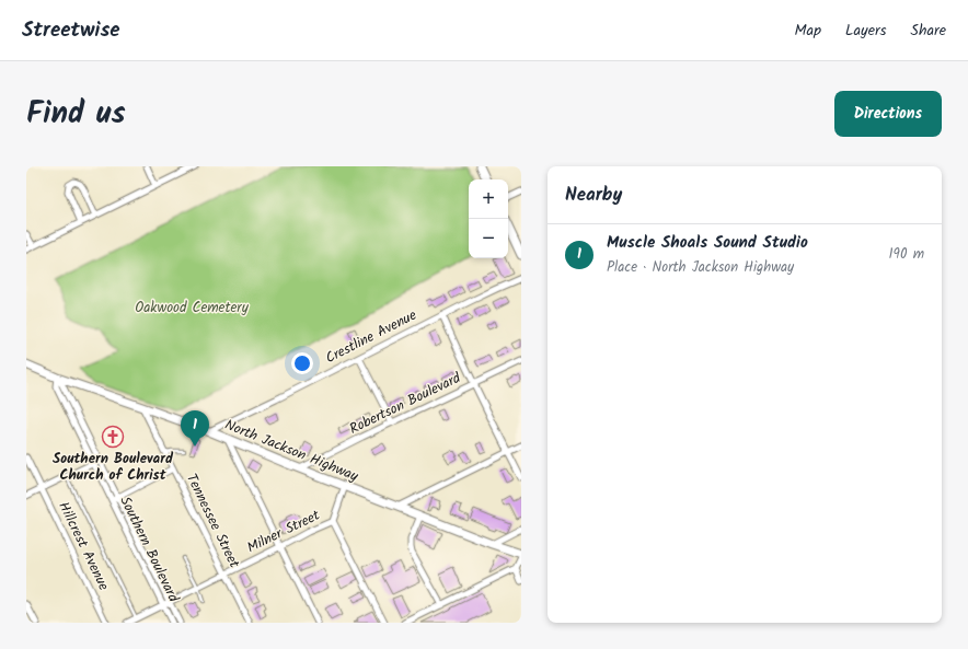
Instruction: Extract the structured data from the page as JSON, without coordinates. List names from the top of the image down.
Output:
{
  "streets": {
    "main road": ["North Jackson Highway"],
    "street": [
      "Crestline Avenue",
      "Robertson Boulevard",
      "Tennessee Street",
      "Milner Street",
      "Hillcrest Avenue",
      "Southern Boulevard"
    ]
  },
  "crossings": [
    ["Crestline Avenue", "North Jackson Highway"],
    ["Robertson Boulevard", "North Jackson Highway"],
    ["North Jackson Highway", "Tennessee Street"],
    ["North Jackson Highway", "Southern Boulevard"],
    ["Tennessee Street", "Milner Street"],
    ["Milner Street", "Southern Boulevard"]
  ],
  "parks": ["Oakwood Cemetery"],
  "places": {
    "church": ["Southern Boulevard Church of Christ"]
  },
  "page": {
    "header": "Streetwise",
    "nav": ["Map", "Layers", "Share"],
    "title": "Find us",
    "buttons": "Directions",
    "heading": "Nearby",
    "map_buttons": ["+", "−"],
    "list": [
      {
        "mark": "1",
        "name": "Muscle Shoals Sound Studio",
        "note": "Place · North Jackson Highway",
        "value": "190 m"
      }
    ],
    "pins": "1"
  }
}
